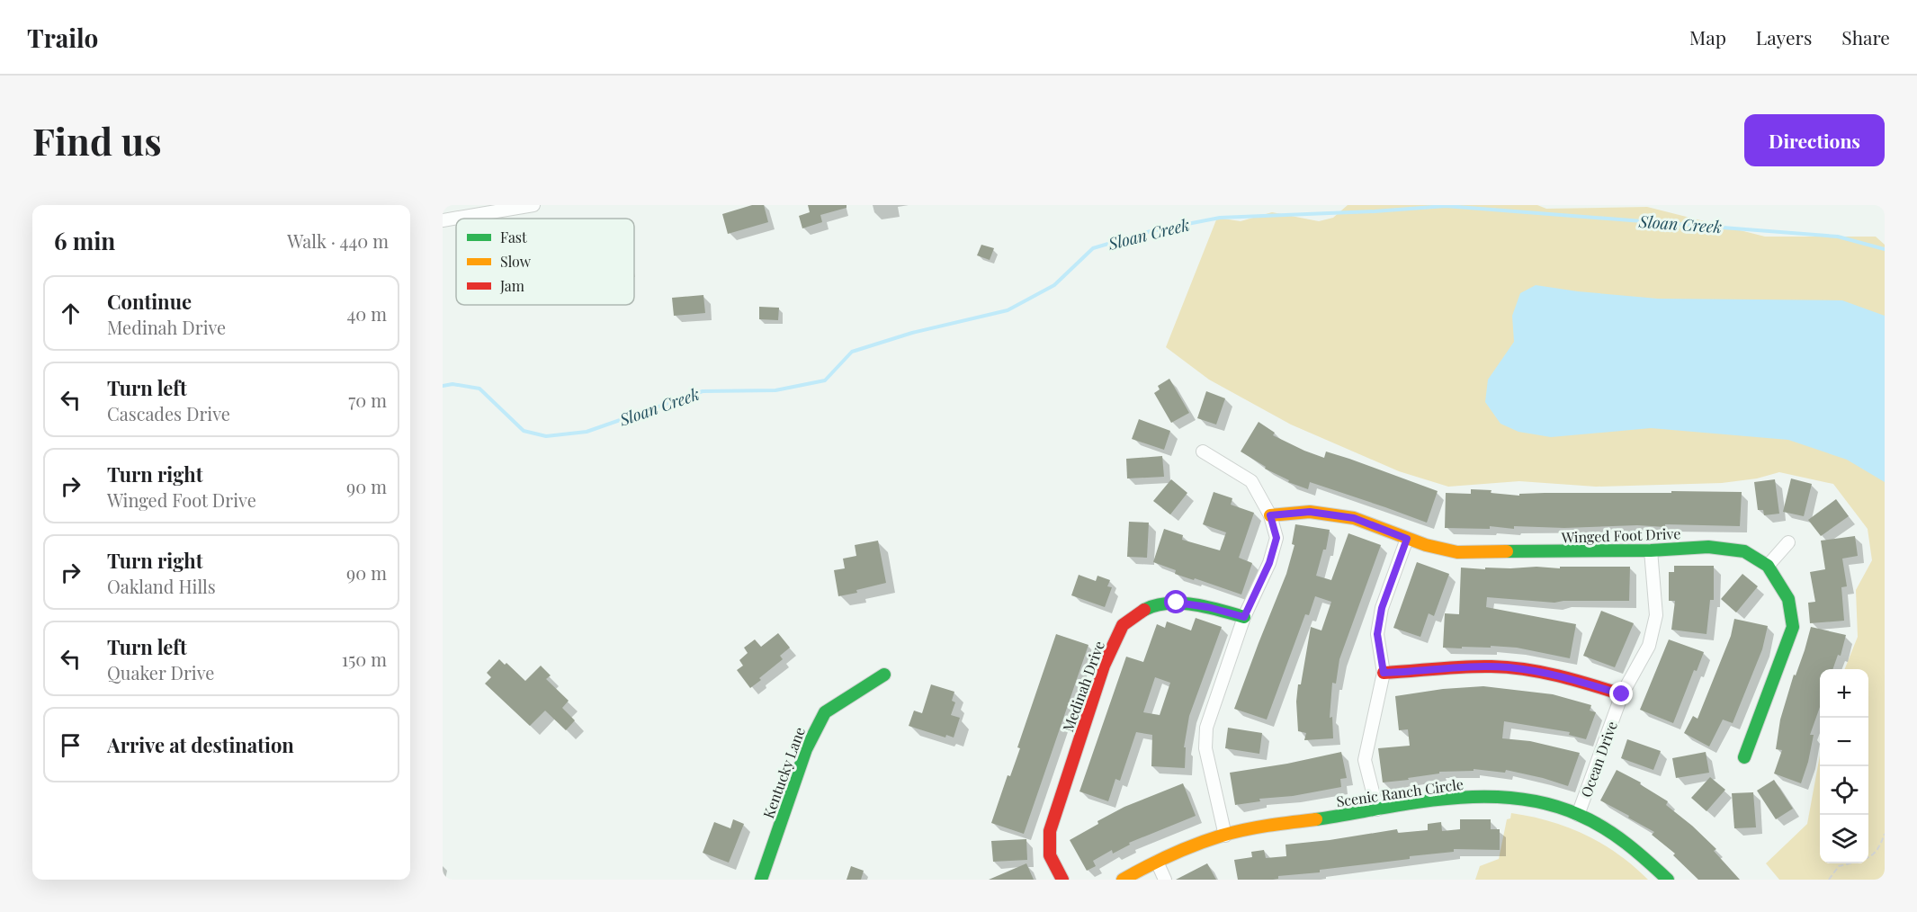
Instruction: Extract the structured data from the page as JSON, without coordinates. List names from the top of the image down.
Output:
{
  "streets": {
    "street": [
      "Winged Foot Drive",
      "Medinah Drive",
      "Ocean Drive",
      "Kentucky Lane",
      "Scenic Ranch Circle"
    ]
  },
  "crossings": [
    ["Winged Foot Drive", "Ocean Drive"],
    ["Ocean Drive", "Scenic Ranch Circle"]
  ],
  "water": ["Sloan Creek"],
  "legend": ["Fast", "Slow", "Jam"],
  "page": {
    "header": "Trailo",
    "nav": ["Map", "Layers", "Share"],
    "buttons": "Directions",
    "title": "Find us",
    "heading": ["6 min", "Walk · 440 m"],
    "list": [
      ["Continue", "Medinah Drive", "40 m"],
      ["Turn left", "Cascades Drive", "70 m"],
      ["Turn right", "Winged Foot Drive", "90 m"],
      ["Turn right", "Oakland Hills", "90 m"],
      ["Turn left", "Quaker Drive", "150 m"],
      "Arrive at destination"
    ],
    "map_buttons": ["+", "−"]
  }
}
